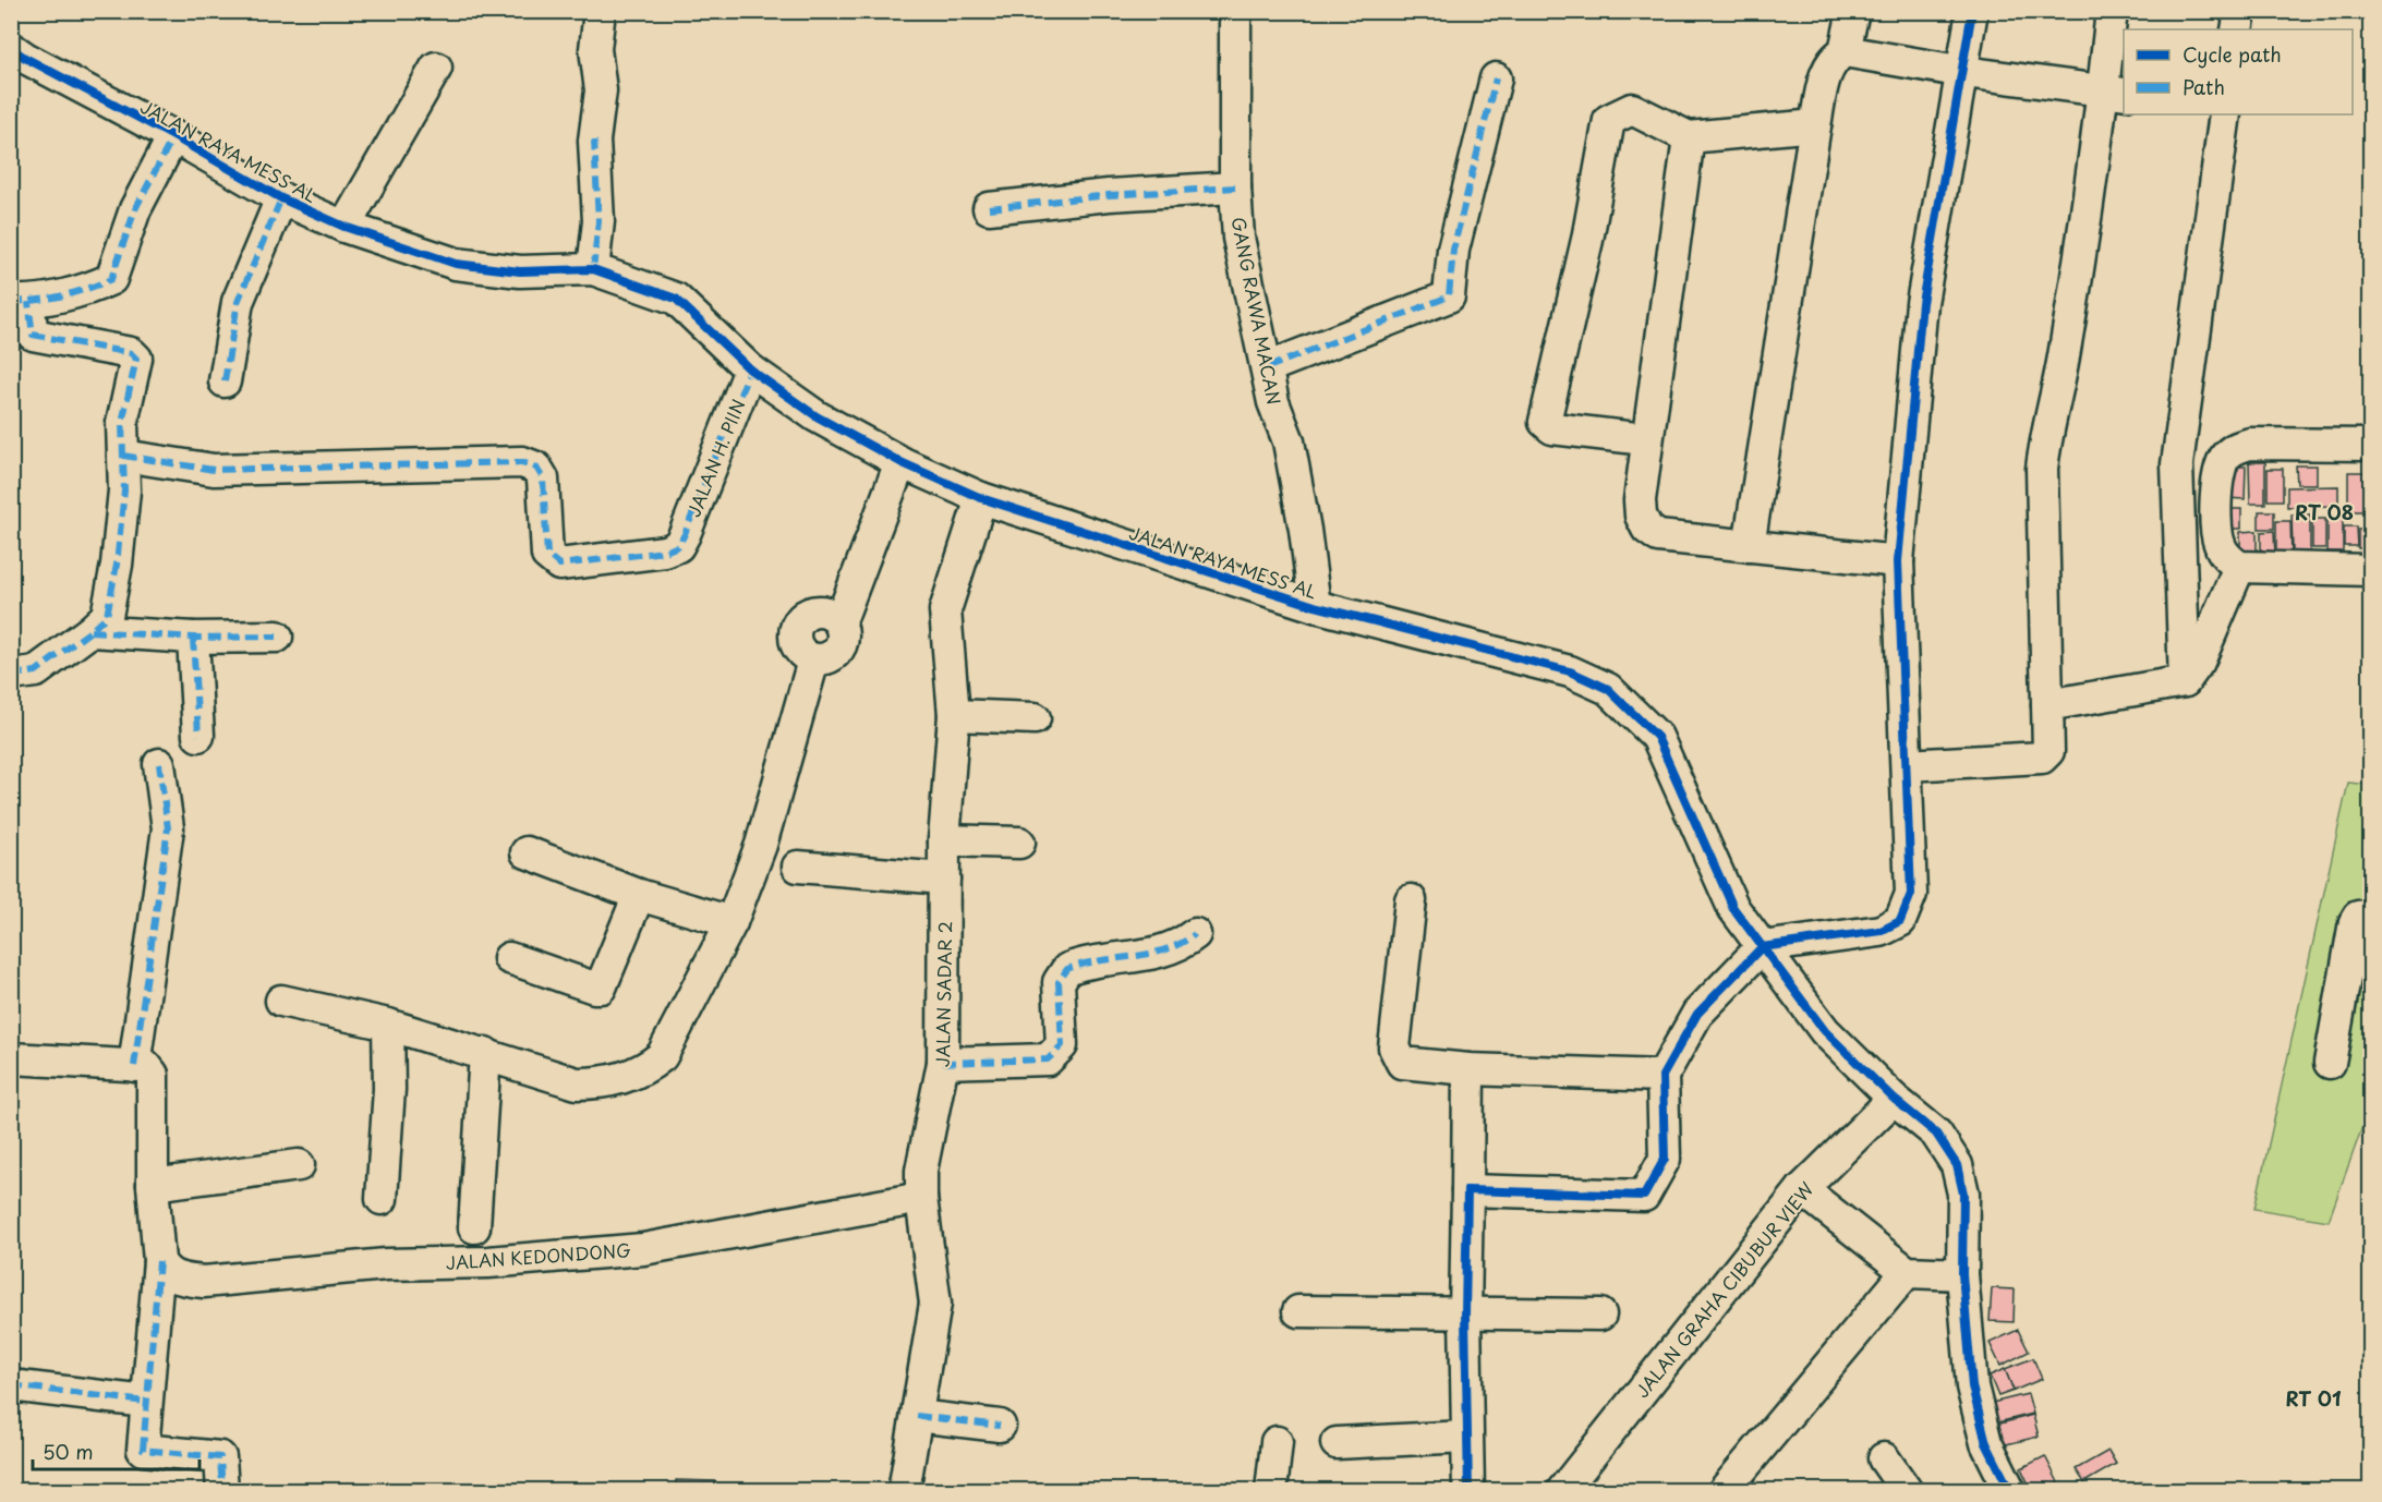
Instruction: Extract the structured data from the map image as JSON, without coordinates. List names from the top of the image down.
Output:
{
  "streets": {
    "street": [
      "JALAN RAYA MESS AL",
      "GANG RAWA MACAN",
      "JALAN H. PIIN",
      "JALAN SADAR 2",
      "JALAN KEDONDONG",
      "JALAN GRAHA CIBUBUR VIEW"
    ]
  },
  "crossings": [
    ["JALAN RAYA MESS AL", "GANG RAWA MACAN"],
    ["JALAN RAYA MESS AL", "JALAN H. PIIN"],
    ["JALAN RAYA MESS AL", "JALAN SADAR 2"],
    ["JALAN RAYA MESS AL", "JALAN GRAHA CIBUBUR VIEW"],
    ["JALAN SADAR 2", "JALAN KEDONDONG"]
  ],
  "districts": ["RT 08", "RT 01"],
  "legend": ["Cycle path", "Path"],
  "scale_bar": "50 m"
}
